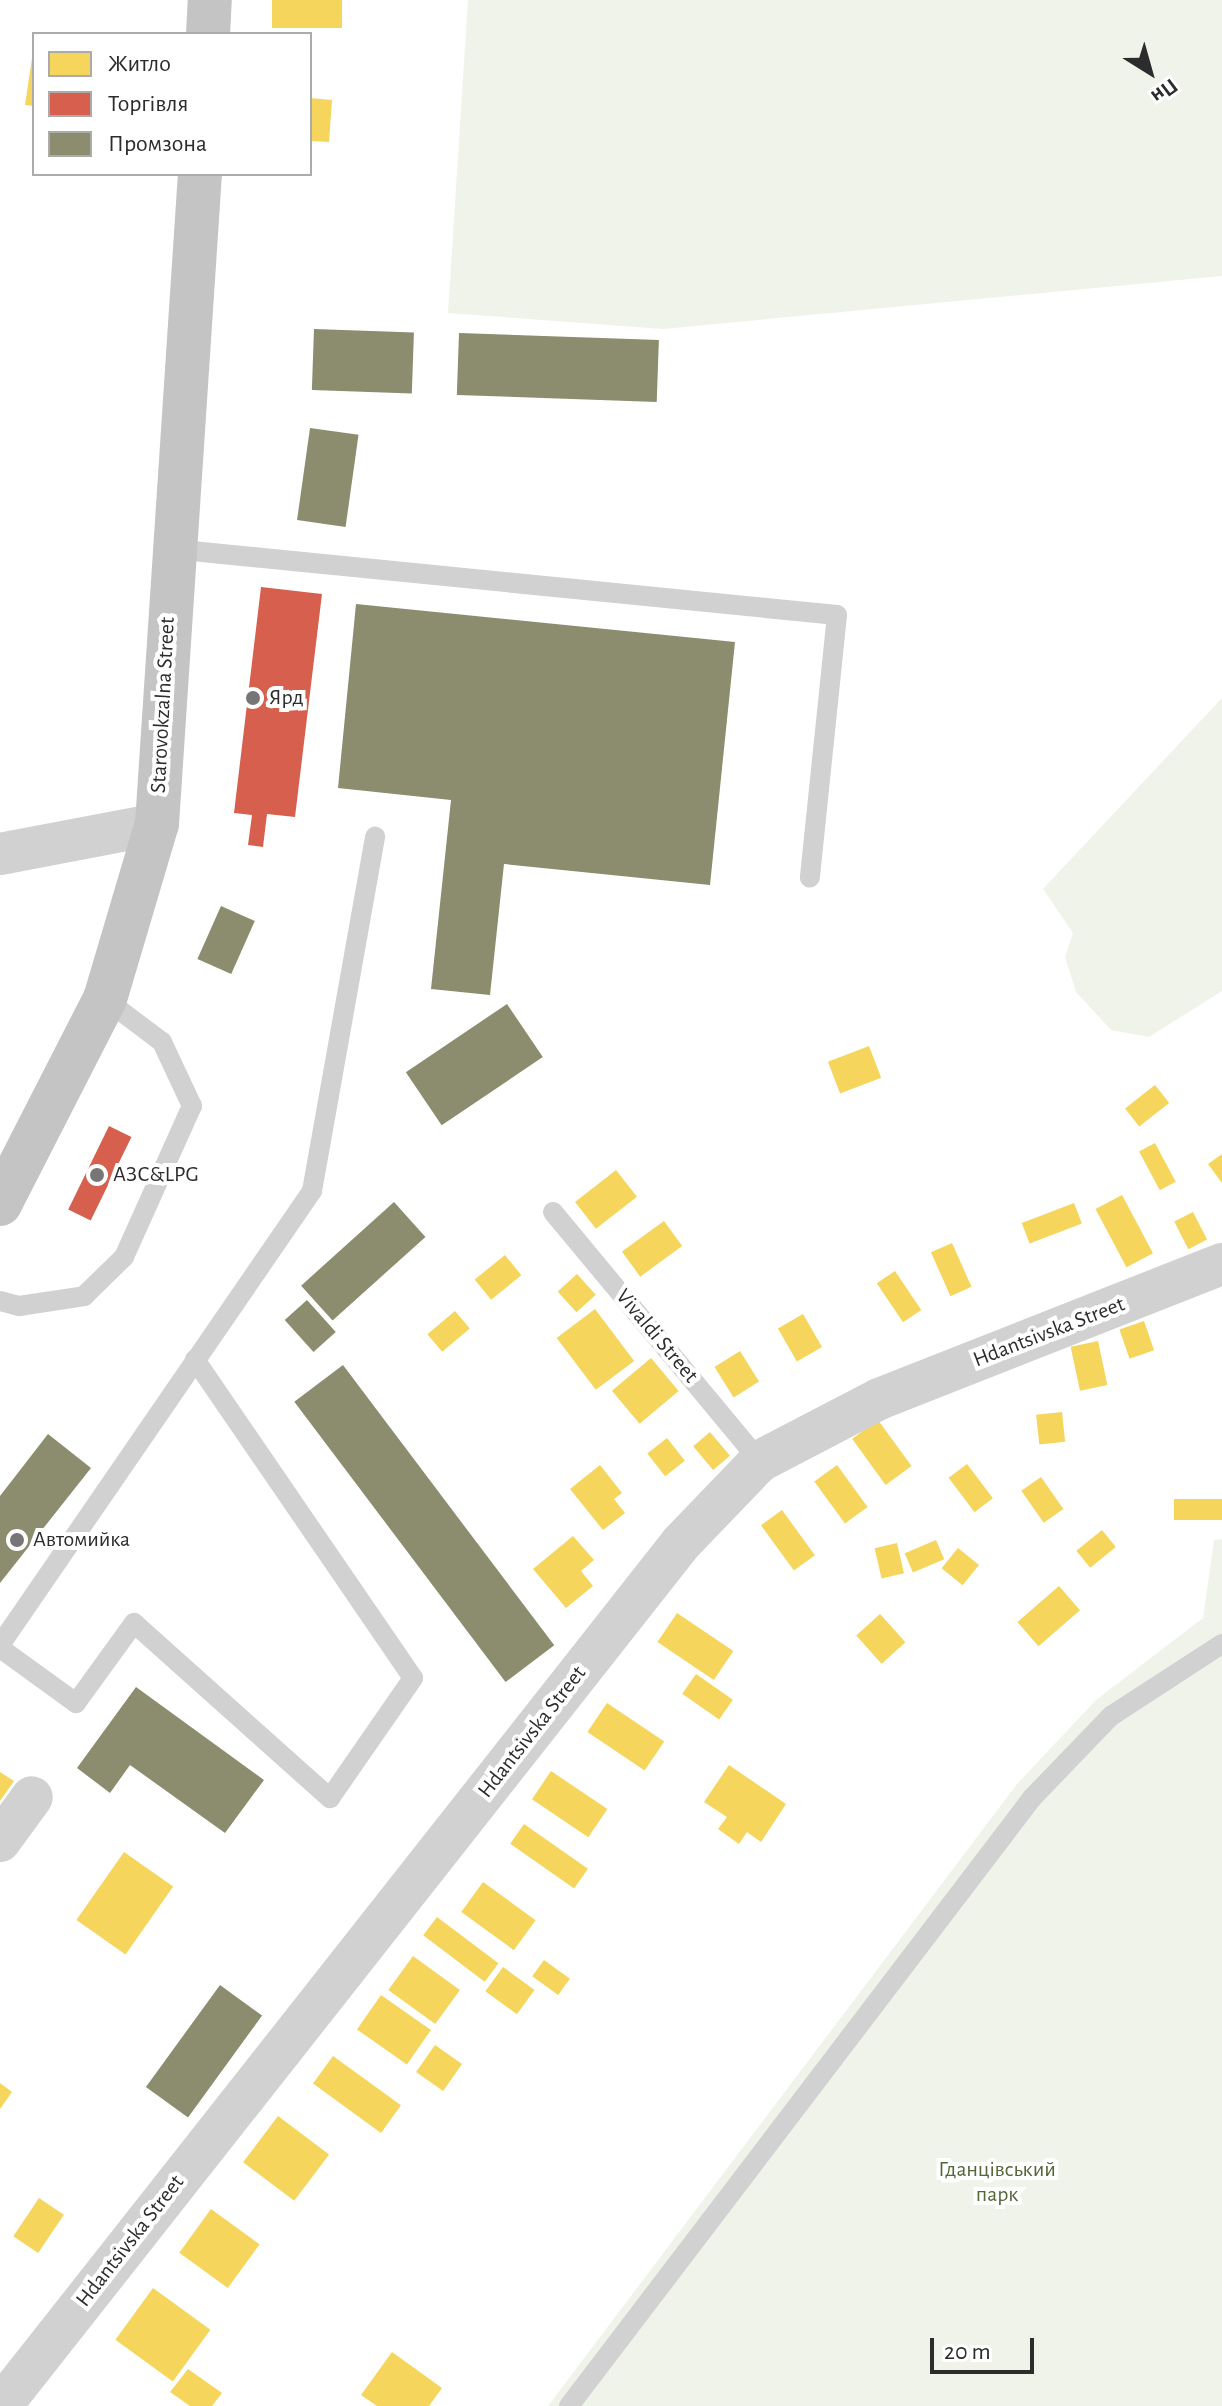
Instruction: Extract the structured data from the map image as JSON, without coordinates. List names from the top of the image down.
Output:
{
  "streets": {
    "main road": ["Starovokzalna Street"],
    "street": ["Hdantsivska Street"],
    "lane": ["Vivaldi Street"]
  },
  "crossings": [
    ["Hdantsivska Street", "Vivaldi Street"]
  ],
  "parks": ["Гданцівський парк"],
  "places": ["Ярд", "АЗС&LPG", "Автомийка"],
  "legend": ["Житло", "Торгівля", "Промзона"],
  "scale_bar": "20 m",
  "north": "bottom right"
}
